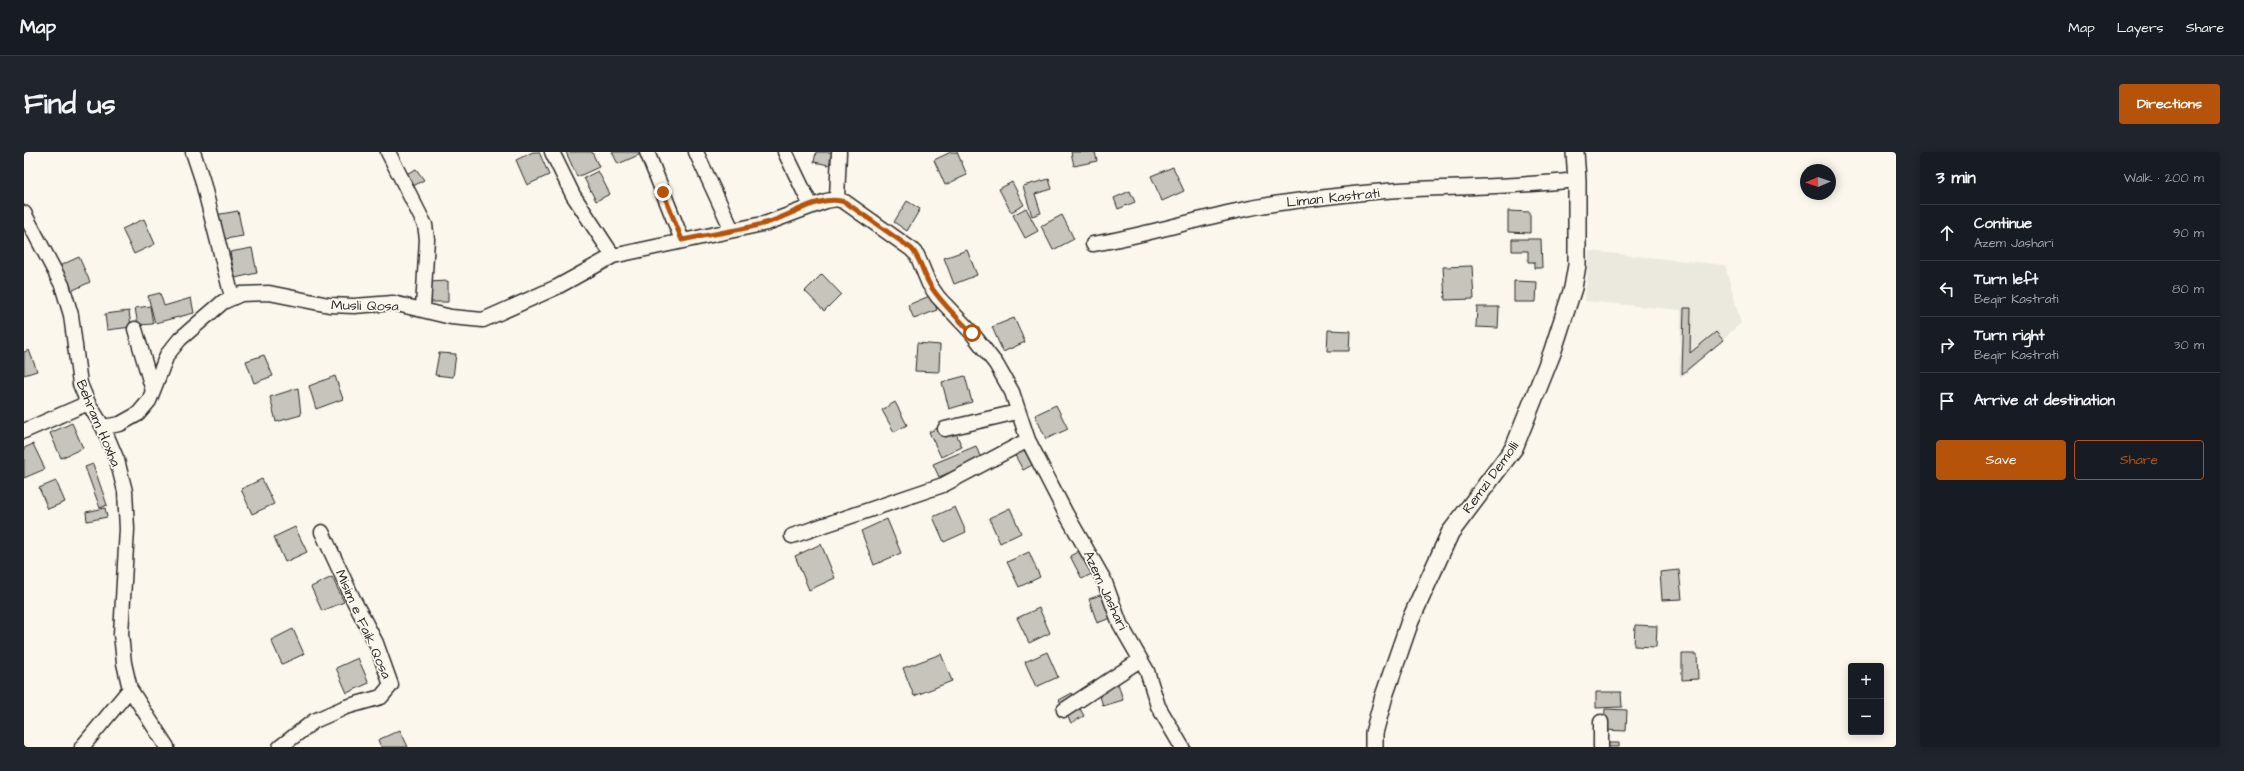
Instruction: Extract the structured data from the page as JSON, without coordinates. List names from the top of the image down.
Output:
{
  "streets": {
    "street": [
      "Liman Kastrati",
      "Musli Qosa",
      "Behram Hoxha",
      "Remzi Demolli",
      "Azem Jashari",
      "Misim e Faik Qosa"
    ]
  },
  "crossings": [
    ["Liman Kastrati", "Remzi Demolli"],
    ["Musli Qosa", "Behram Hoxha"],
    ["Musli Qosa", "Azem Jashari"]
  ],
  "north": "left",
  "page": {
    "header": "Map",
    "nav": ["Map", "Layers", "Share"],
    "buttons": [
      "Directions",
      ["Save", "Share"]
    ],
    "title": "Find us",
    "heading": ["3 min", "Walk · 200 m"],
    "list": [
      ["Continue", "Azem Jashari", "90 m"],
      ["Turn left", "Beqir Kastrati", "80 m"],
      ["Turn right", "Beqir Kastrati", "30 m"],
      "Arrive at destination"
    ],
    "map_buttons": ["+", "−"]
  }
}
